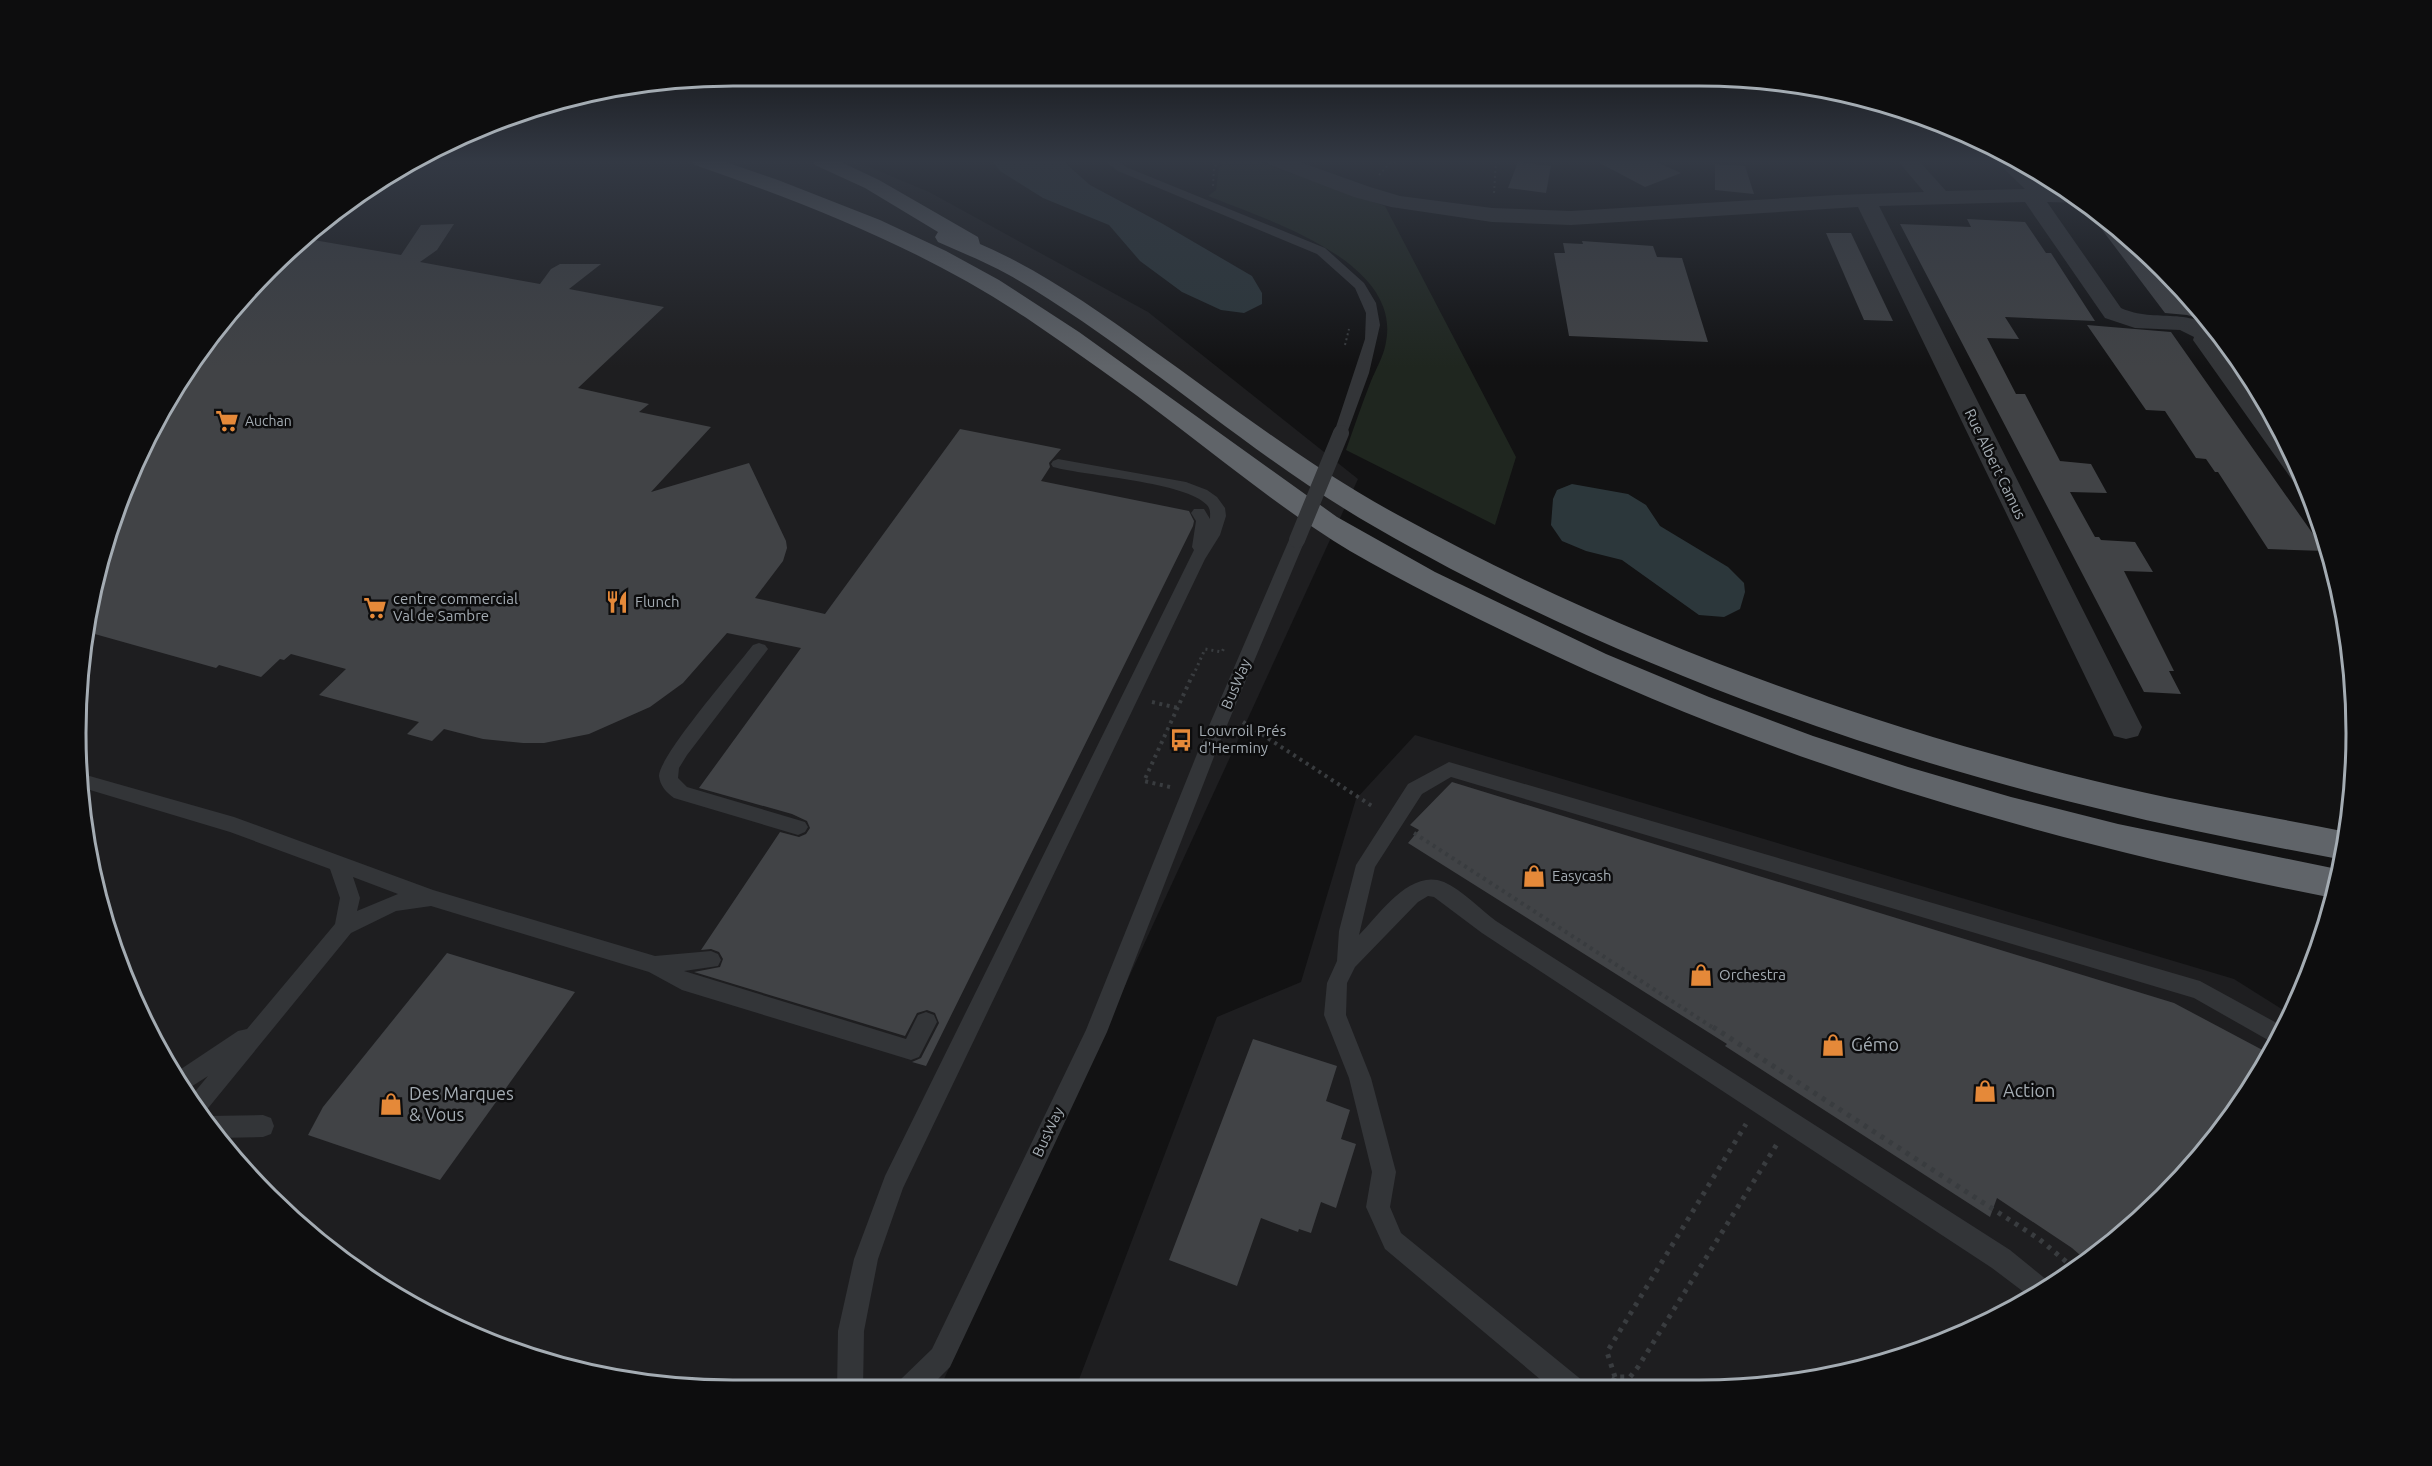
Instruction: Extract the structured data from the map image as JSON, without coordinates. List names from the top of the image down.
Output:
{
  "streets": {
    "street": ["Rue Albert Camus"],
    "lane": ["BusWay"]
  },
  "places": {
    "supermarket": ["Auchan", "centre commercial Val de Sambre"],
    "restaurant": ["Flunch"],
    "bus stop": ["Louvroil Prés d'Herminy"],
    "shop": [
      "Easycash",
      "Orchestra",
      "Gémo",
      "Action",
      "Des Marques & Vous"
    ]
  }
}
